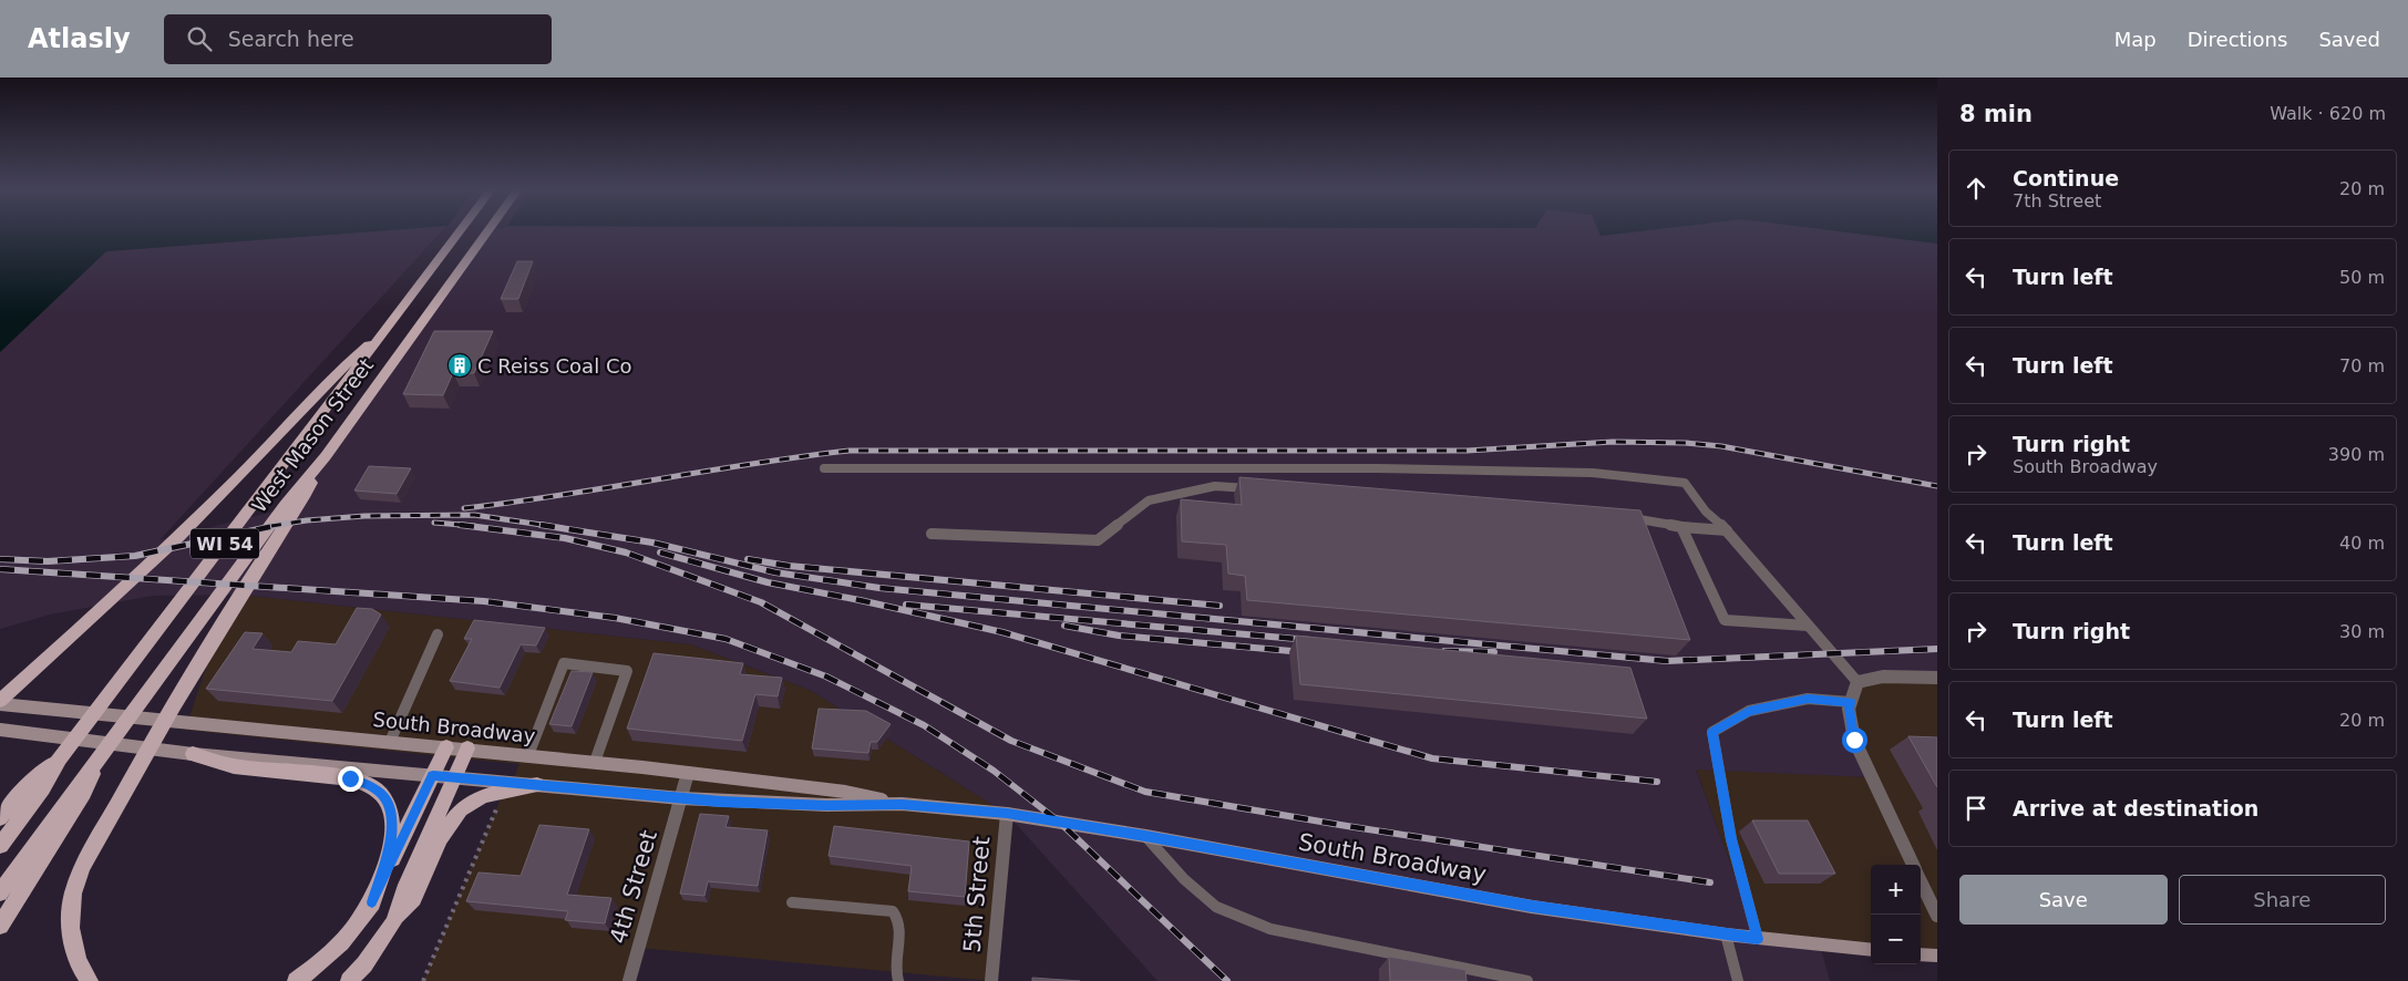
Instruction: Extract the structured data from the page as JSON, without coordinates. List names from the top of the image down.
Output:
{
  "streets": {
    "main road": ["West Mason Street", "WI 54"],
    "street": ["South Broadway", "4th Street", "5th Street"]
  },
  "crossings": [
    ["South Broadway", "4th Street"],
    ["South Broadway", "5th Street"]
  ],
  "places": {
    "building": ["C Reiss Coal Co"]
  },
  "page": {
    "header": "Atlasly",
    "search": "Search here",
    "nav": ["Map", "Directions", "Saved"],
    "heading": ["8 min", "Walk · 620 m"],
    "list": [
      ["Continue", "7th Street", "20 m"],
      ["Turn left", "50 m"],
      ["Turn left", "70 m"],
      ["Turn right", "South Broadway", "390 m"],
      ["Turn left", "40 m"],
      ["Turn right", "30 m"],
      ["Turn left", "20 m"],
      "Arrive at destination"
    ],
    "buttons": ["Save", "Share"],
    "map_buttons": ["+", "−"]
  }
}
